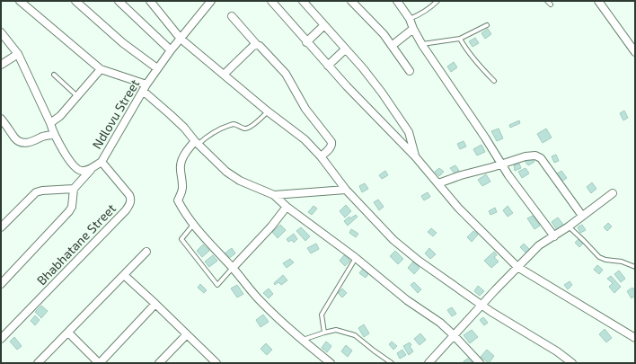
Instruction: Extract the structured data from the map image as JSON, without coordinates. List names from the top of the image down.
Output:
{
  "streets": {
    "street": ["Ndlovu Street", "Bhabhatane Street"]
  },
  "crossings": [
    ["Ndlovu Street", "Bhabhatane Street"]
  ]
}
